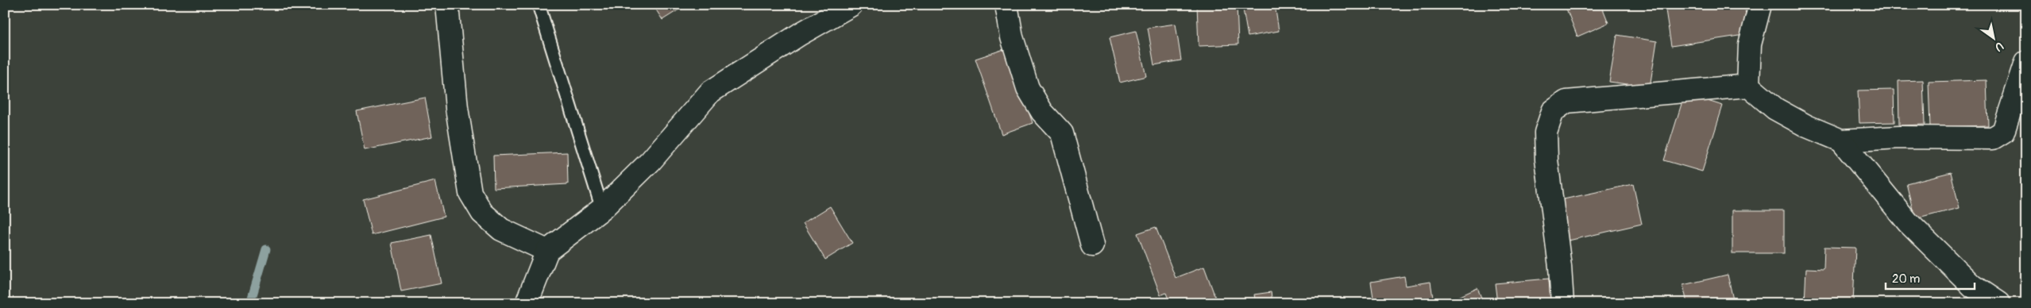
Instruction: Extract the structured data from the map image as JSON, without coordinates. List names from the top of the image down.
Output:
{
  "scale_bar": "20 m",
  "north": "bottom right"
}
